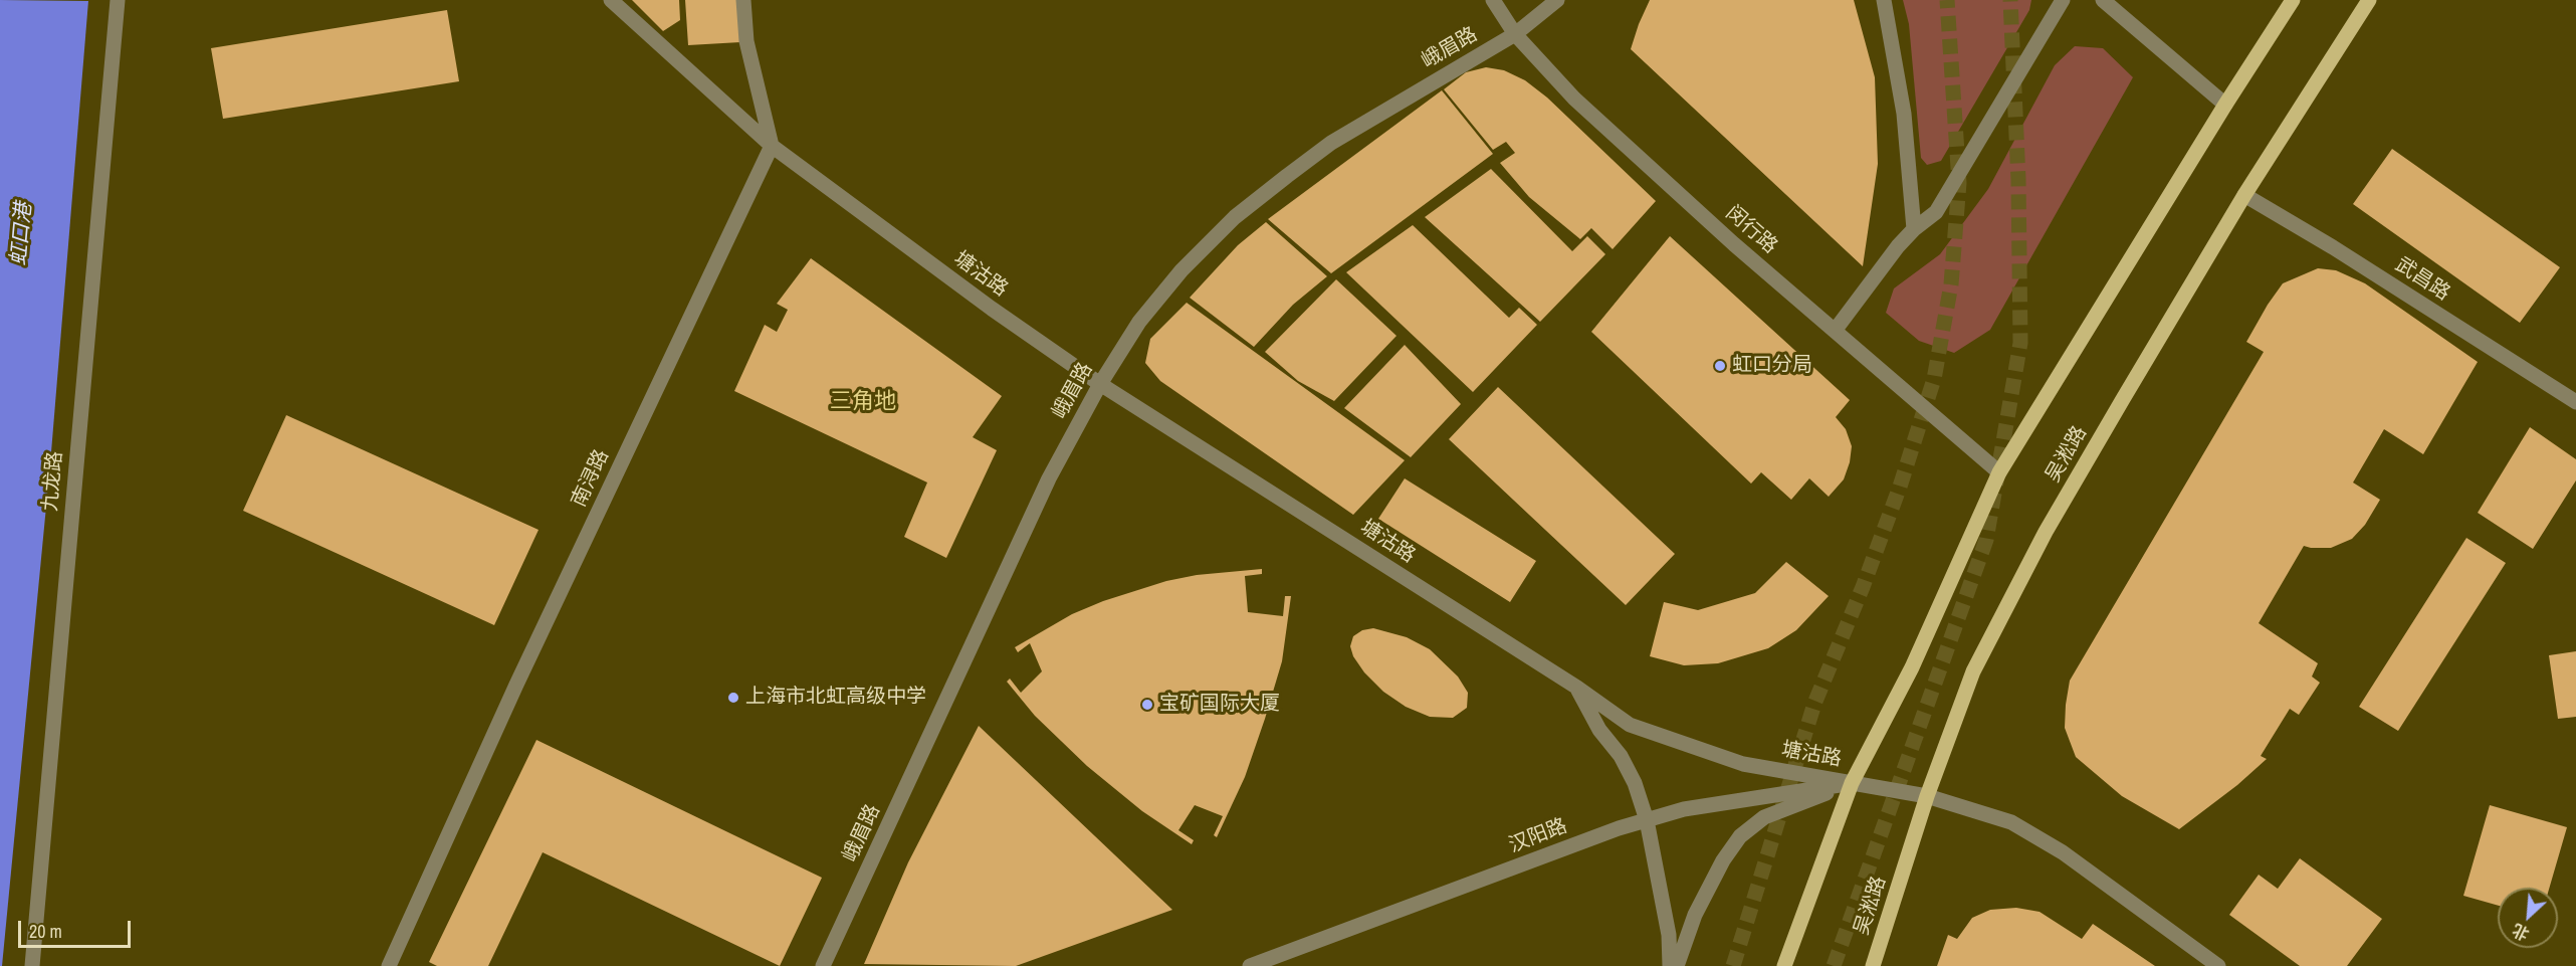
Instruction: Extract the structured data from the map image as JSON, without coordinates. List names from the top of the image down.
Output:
{
  "streets": {
    "main road": ["吴淞路"],
    "street": [
      "峨眉路",
      "闵行路",
      "塘沽路",
      "武昌路",
      "南浔路",
      "九龙路",
      "汉阳路"
    ]
  },
  "crossings": [
    ["峨眉路", "闵行路"],
    ["峨眉路", "塘沽路"],
    ["塘沽路", "吴淞路"],
    ["塘沽路", "南浔路"],
    ["塘沽路", "汉阳路"],
    ["武昌路", "吴淞路"]
  ],
  "districts": ["三角地"],
  "water": ["虹口港"],
  "places": ["虹口分局", "上海市北虹高级中学", "宝矿国际大厦"],
  "scale_bar": "20 m",
  "north": "bottom left"
}
